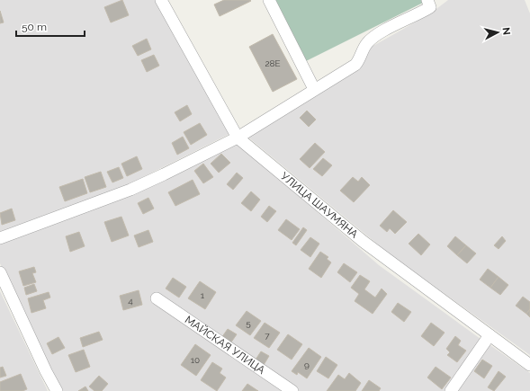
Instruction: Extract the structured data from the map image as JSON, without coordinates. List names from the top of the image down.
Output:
{
  "streets": {
    "street": ["УЛИЦА ШАУМЯНА", "МАЙСКАЯ УЛИЦА"]
  },
  "house_numbers": [
    "28Е",
    "1",
    "4",
    "5",
    "7",
    "10",
    "9"
  ],
  "scale_bar": "50 m",
  "north": "right"
}
